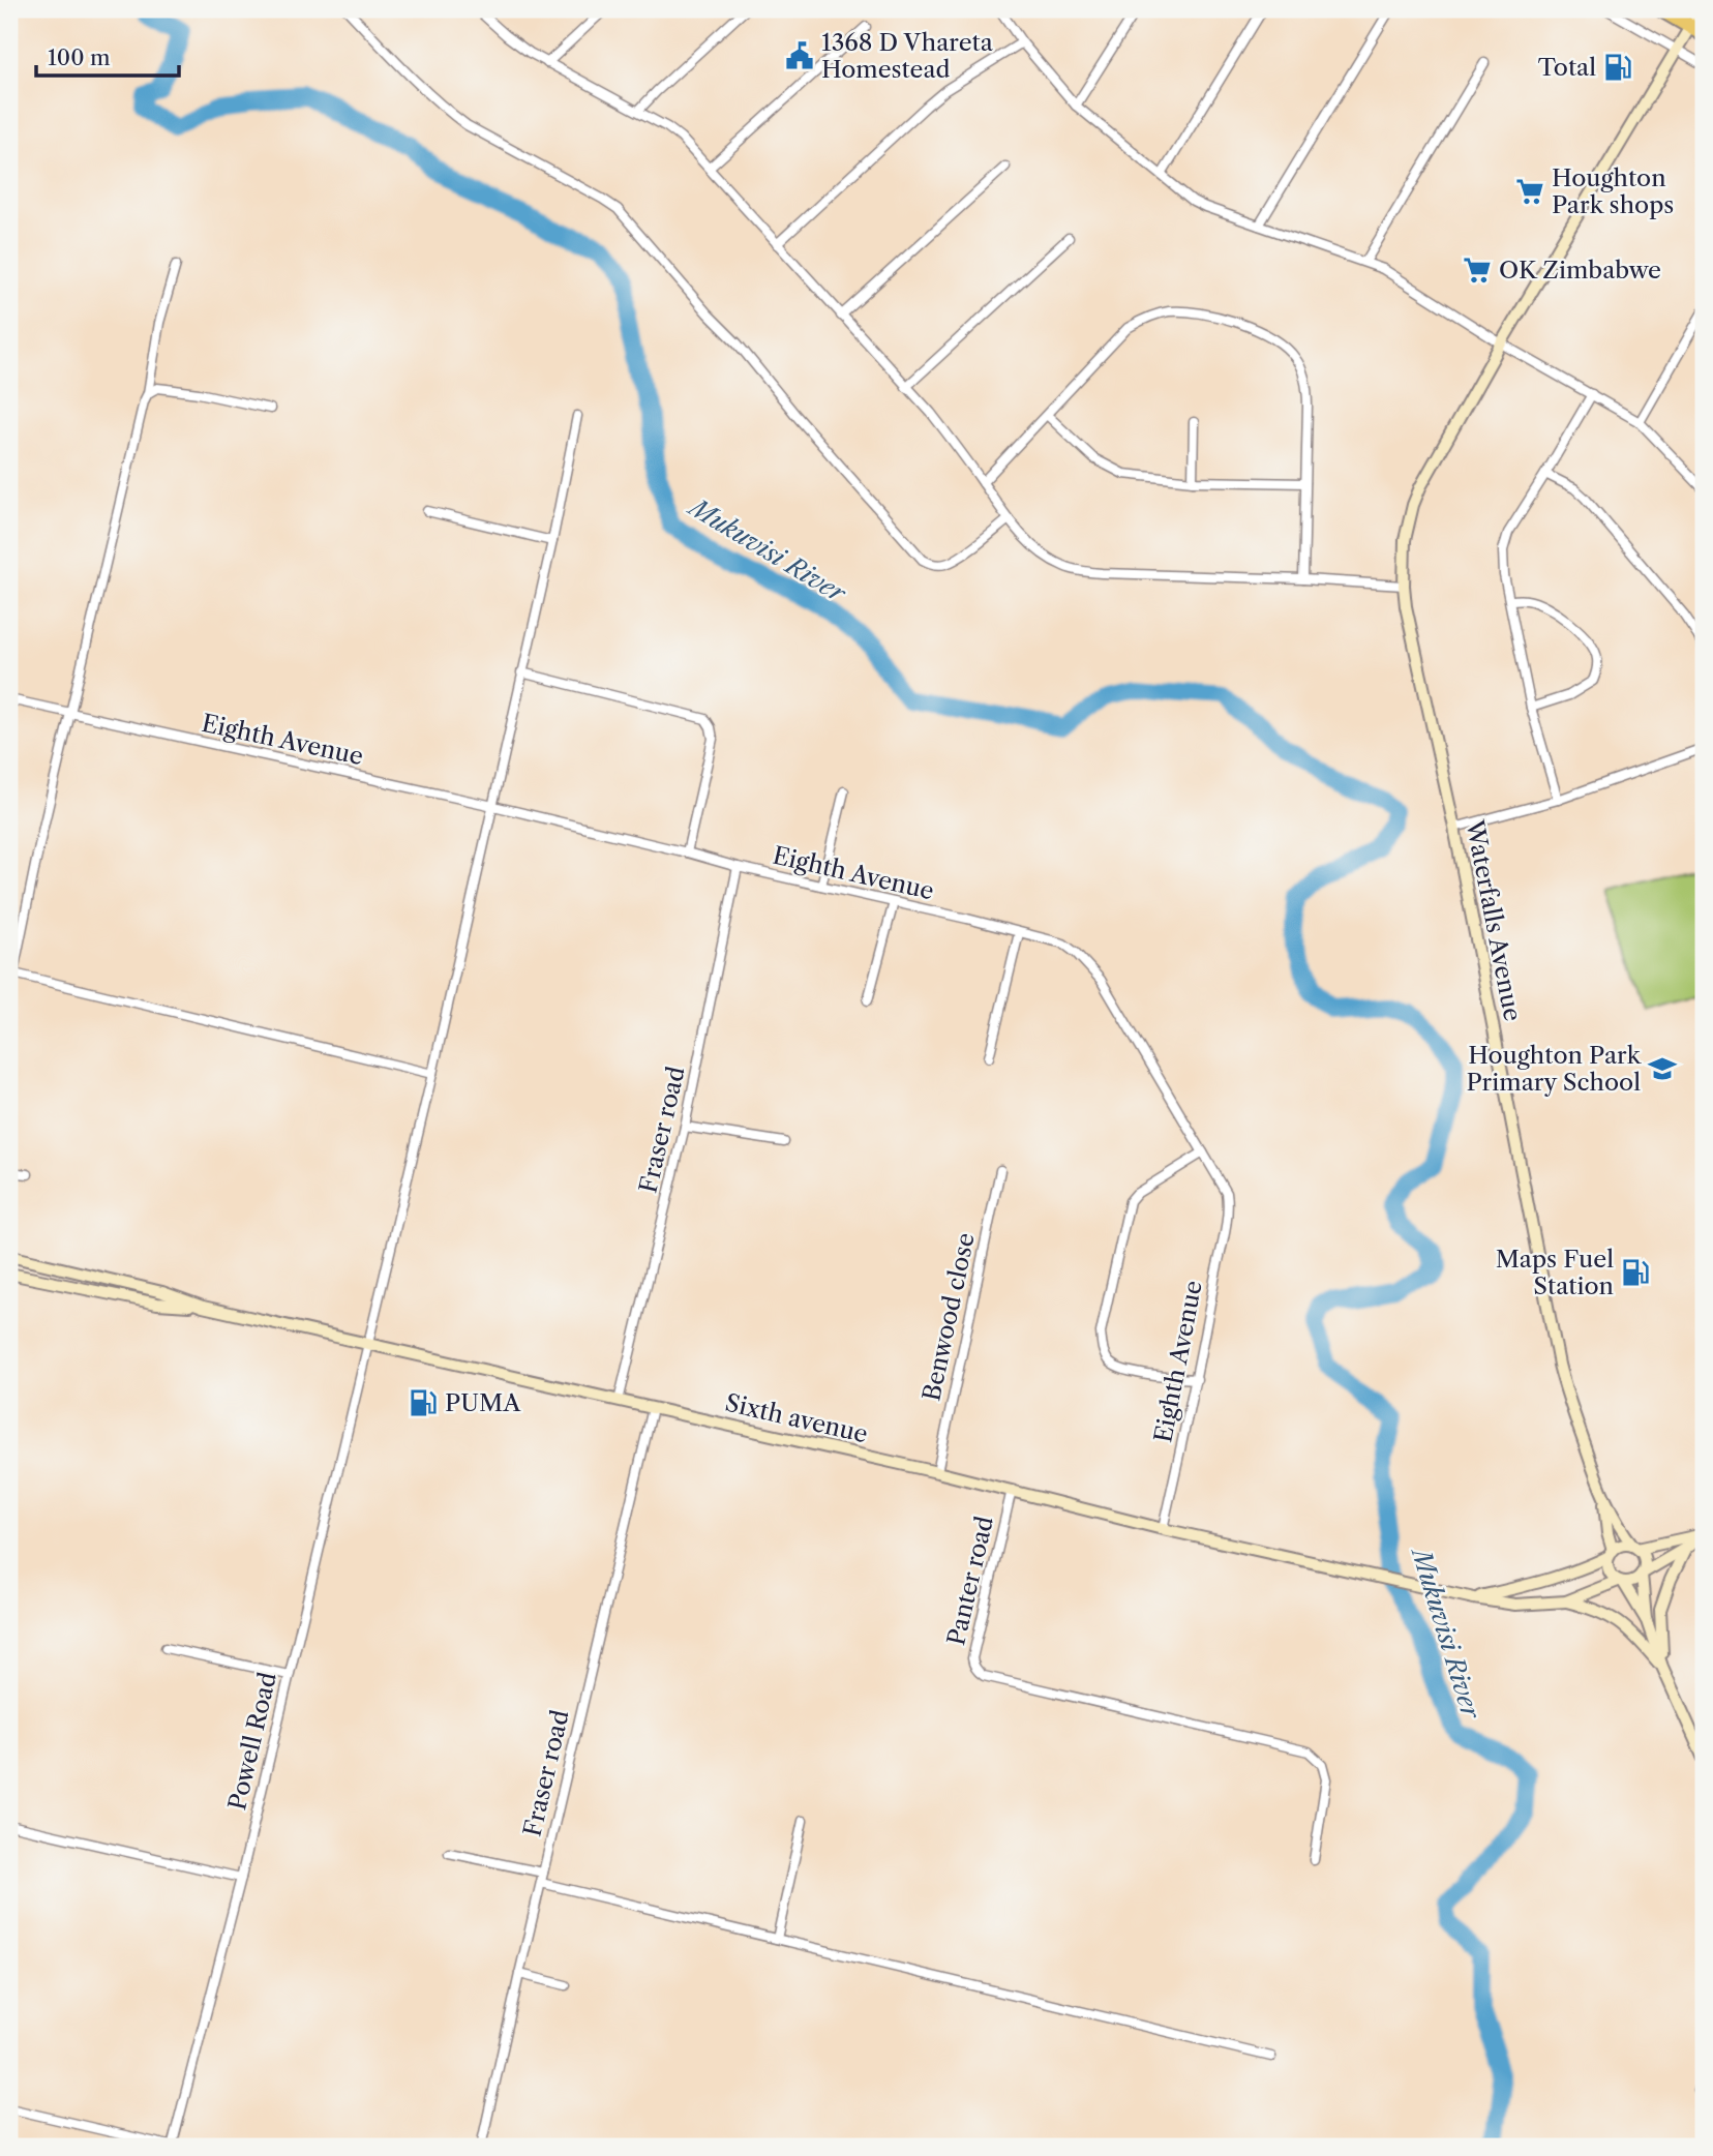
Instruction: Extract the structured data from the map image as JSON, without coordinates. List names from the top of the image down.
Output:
{
  "streets": {
    "main road": ["Waterfalls Avenue", "Sixth avenue"],
    "street": [
      "Eighth Avenue",
      "Fraser road",
      "Benwood close",
      "Panter road",
      "Powell Road"
    ]
  },
  "crossings": [
    ["Eighth Avenue", "Fraser road"],
    ["Eighth Avenue", "Sixth avenue"],
    ["Eighth Avenue", "Powell Road"],
    ["Fraser road", "Sixth avenue"],
    ["Benwood close", "Sixth avenue"],
    ["Sixth avenue", "Panter road"],
    ["Sixth avenue", "Powell Road"]
  ],
  "water": ["Mukuvisi River"],
  "places": {
    "public building": ["1368 D Vhareta Homestead"],
    "fuel station": ["Total", "Maps Fuel Station", "PUMA"],
    "supermarket": ["Houghton Park shops", "OK Zimbabwe"],
    "school or university": ["Houghton Park Primary School"]
  },
  "scale_bar": "100 m"
}
